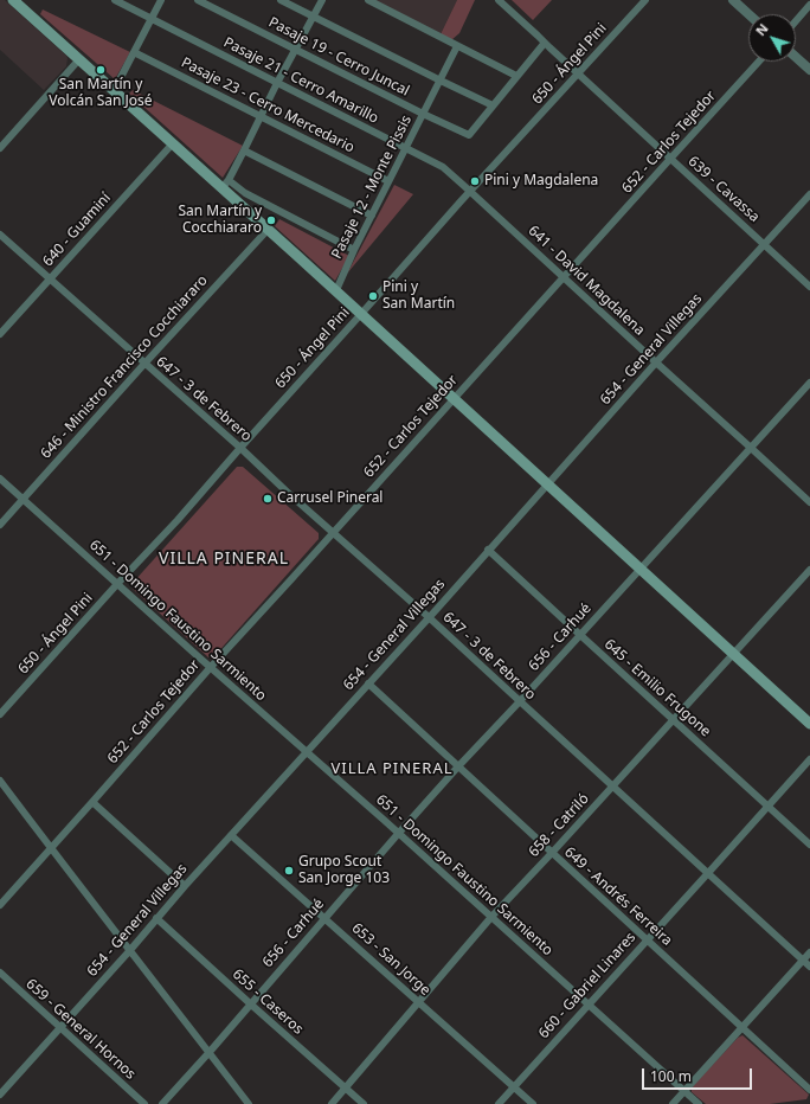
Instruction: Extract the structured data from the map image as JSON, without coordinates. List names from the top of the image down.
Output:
{
  "streets": {
    "street": [
      "Pasaje 19 - Cerro Juncal",
      "650 - Ángel Pini",
      "Pasaje 21 - Cerro Amarillo",
      "Pasaje 23 - Cerro Mercedario",
      "652 - Carlos Tejedor",
      "Pasaje 12 - Monte Pissis",
      "639 - Cavassa",
      "640 - Guaminí",
      "641 - David Magdalena",
      "654 - General Villegas",
      "646 - Ministro Francisco Cocchiararo",
      "647 - 3 de Febrero",
      "651 - Domingo Faustino Sarmiento",
      "656 - Carhué",
      "645 - Emilio Frugone",
      "658 - Catriló",
      "649 - Andrés Ferreira",
      "653 - San Jorge",
      "660 - Gabriel Linares",
      "655 - Caseros",
      "659 - General Hornos"
    ]
  },
  "crossings": [
    ["Pasaje 19 - Cerro Juncal", "Pasaje 12 - Monte Pissis"],
    ["650 - Ángel Pini", "Pasaje 21 - Cerro Amarillo"],
    ["650 - Ángel Pini", "639 - Cavassa"],
    ["650 - Ángel Pini", "641 - David Magdalena"],
    ["650 - Ángel Pini", "647 - 3 de Febrero"],
    ["650 - Ángel Pini", "651 - Domingo Faustino Sarmiento"],
    ["Pasaje 21 - Cerro Amarillo", "Pasaje 12 - Monte Pissis"],
    ["Pasaje 21 - Cerro Amarillo", "641 - David Magdalena"],
    ["Pasaje 23 - Cerro Mercedario", "Pasaje 12 - Monte Pissis"],
    ["652 - Carlos Tejedor", "639 - Cavassa"],
    ["652 - Carlos Tejedor", "641 - David Magdalena"],
    ["652 - Carlos Tejedor", "647 - 3 de Febrero"],
    ["652 - Carlos Tejedor", "651 - Domingo Faustino Sarmiento"],
    ["639 - Cavassa", "654 - General Villegas"],
    ["640 - Guaminí", "647 - 3 de Febrero"],
    ["641 - David Magdalena", "654 - General Villegas"],
    ["641 - David Magdalena", "656 - Carhué"],
    ["654 - General Villegas", "647 - 3 de Febrero"],
    ["654 - General Villegas", "651 - Domingo Faustino Sarmiento"],
    ["654 - General Villegas", "645 - Emilio Frugone"],
    ["654 - General Villegas", "649 - Andrés Ferreira"],
    ["654 - General Villegas", "653 - San Jorge"],
    ["654 - General Villegas", "655 - Caseros"],
    ["654 - General Villegas", "659 - General Hornos"],
    ["646 - Ministro Francisco Cocchiararo", "647 - 3 de Febrero"],
    ["646 - Ministro Francisco Cocchiararo", "651 - Domingo Faustino Sarmiento"],
    ["647 - 3 de Febrero", "656 - Carhué"],
    ["647 - 3 de Febrero", "658 - Catriló"],
    ["647 - 3 de Febrero", "660 - Gabriel Linares"],
    ["651 - Domingo Faustino Sarmiento", "656 - Carhué"],
    ["651 - Domingo Faustino Sarmiento", "658 - Catriló"],
    ["651 - Domingo Faustino Sarmiento", "660 - Gabriel Linares"],
    ["656 - Carhué", "645 - Emilio Frugone"],
    ["656 - Carhué", "649 - Andrés Ferreira"],
    ["656 - Carhué", "653 - San Jorge"],
    ["656 - Carhué", "655 - Caseros"],
    ["645 - Emilio Frugone", "658 - Catriló"],
    ["645 - Emilio Frugone", "660 - Gabriel Linares"],
    ["658 - Catriló", "649 - Andrés Ferreira"],
    ["658 - Catriló", "653 - San Jorge"],
    ["658 - Catriló", "655 - Caseros"],
    ["649 - Andrés Ferreira", "660 - Gabriel Linares"],
    ["653 - San Jorge", "660 - Gabriel Linares"]
  ],
  "districts": ["VILLA PINERAL", "VILLA PINERAL"],
  "places": [
    "San Martín y Volcán San José",
    "Pini y Magdalena",
    "San Martín y Cocchiararo",
    "Pini y San Martín",
    "Carrusel Pineral",
    "Grupo Scout San Jorge 103"
  ],
  "scale_bar": "100 m",
  "north": "top left"
}
